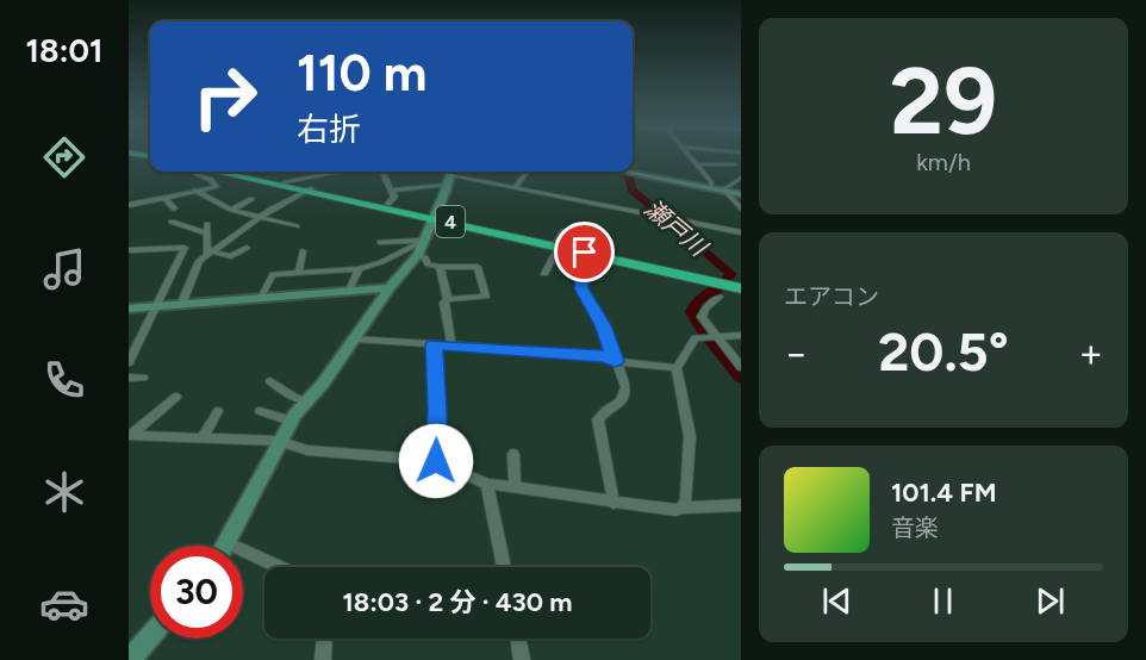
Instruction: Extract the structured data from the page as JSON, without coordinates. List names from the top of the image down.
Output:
{
  "streets": {
    "highway": ["4"]
  },
  "water": ["瀬戸川"],
  "page": {
    "tabs": "18:01",
    "tile": [
      ["29", "km/h"],
      "エアコン"
    ],
    "turn": ["110 m", "右折"],
    "heat": ["−", "20.5°", "+"],
    "song": ["101.4 FM", "音楽"],
    "limit": "30",
    "trip": "18:03 · 2 分 · 430 m"
  }
}
